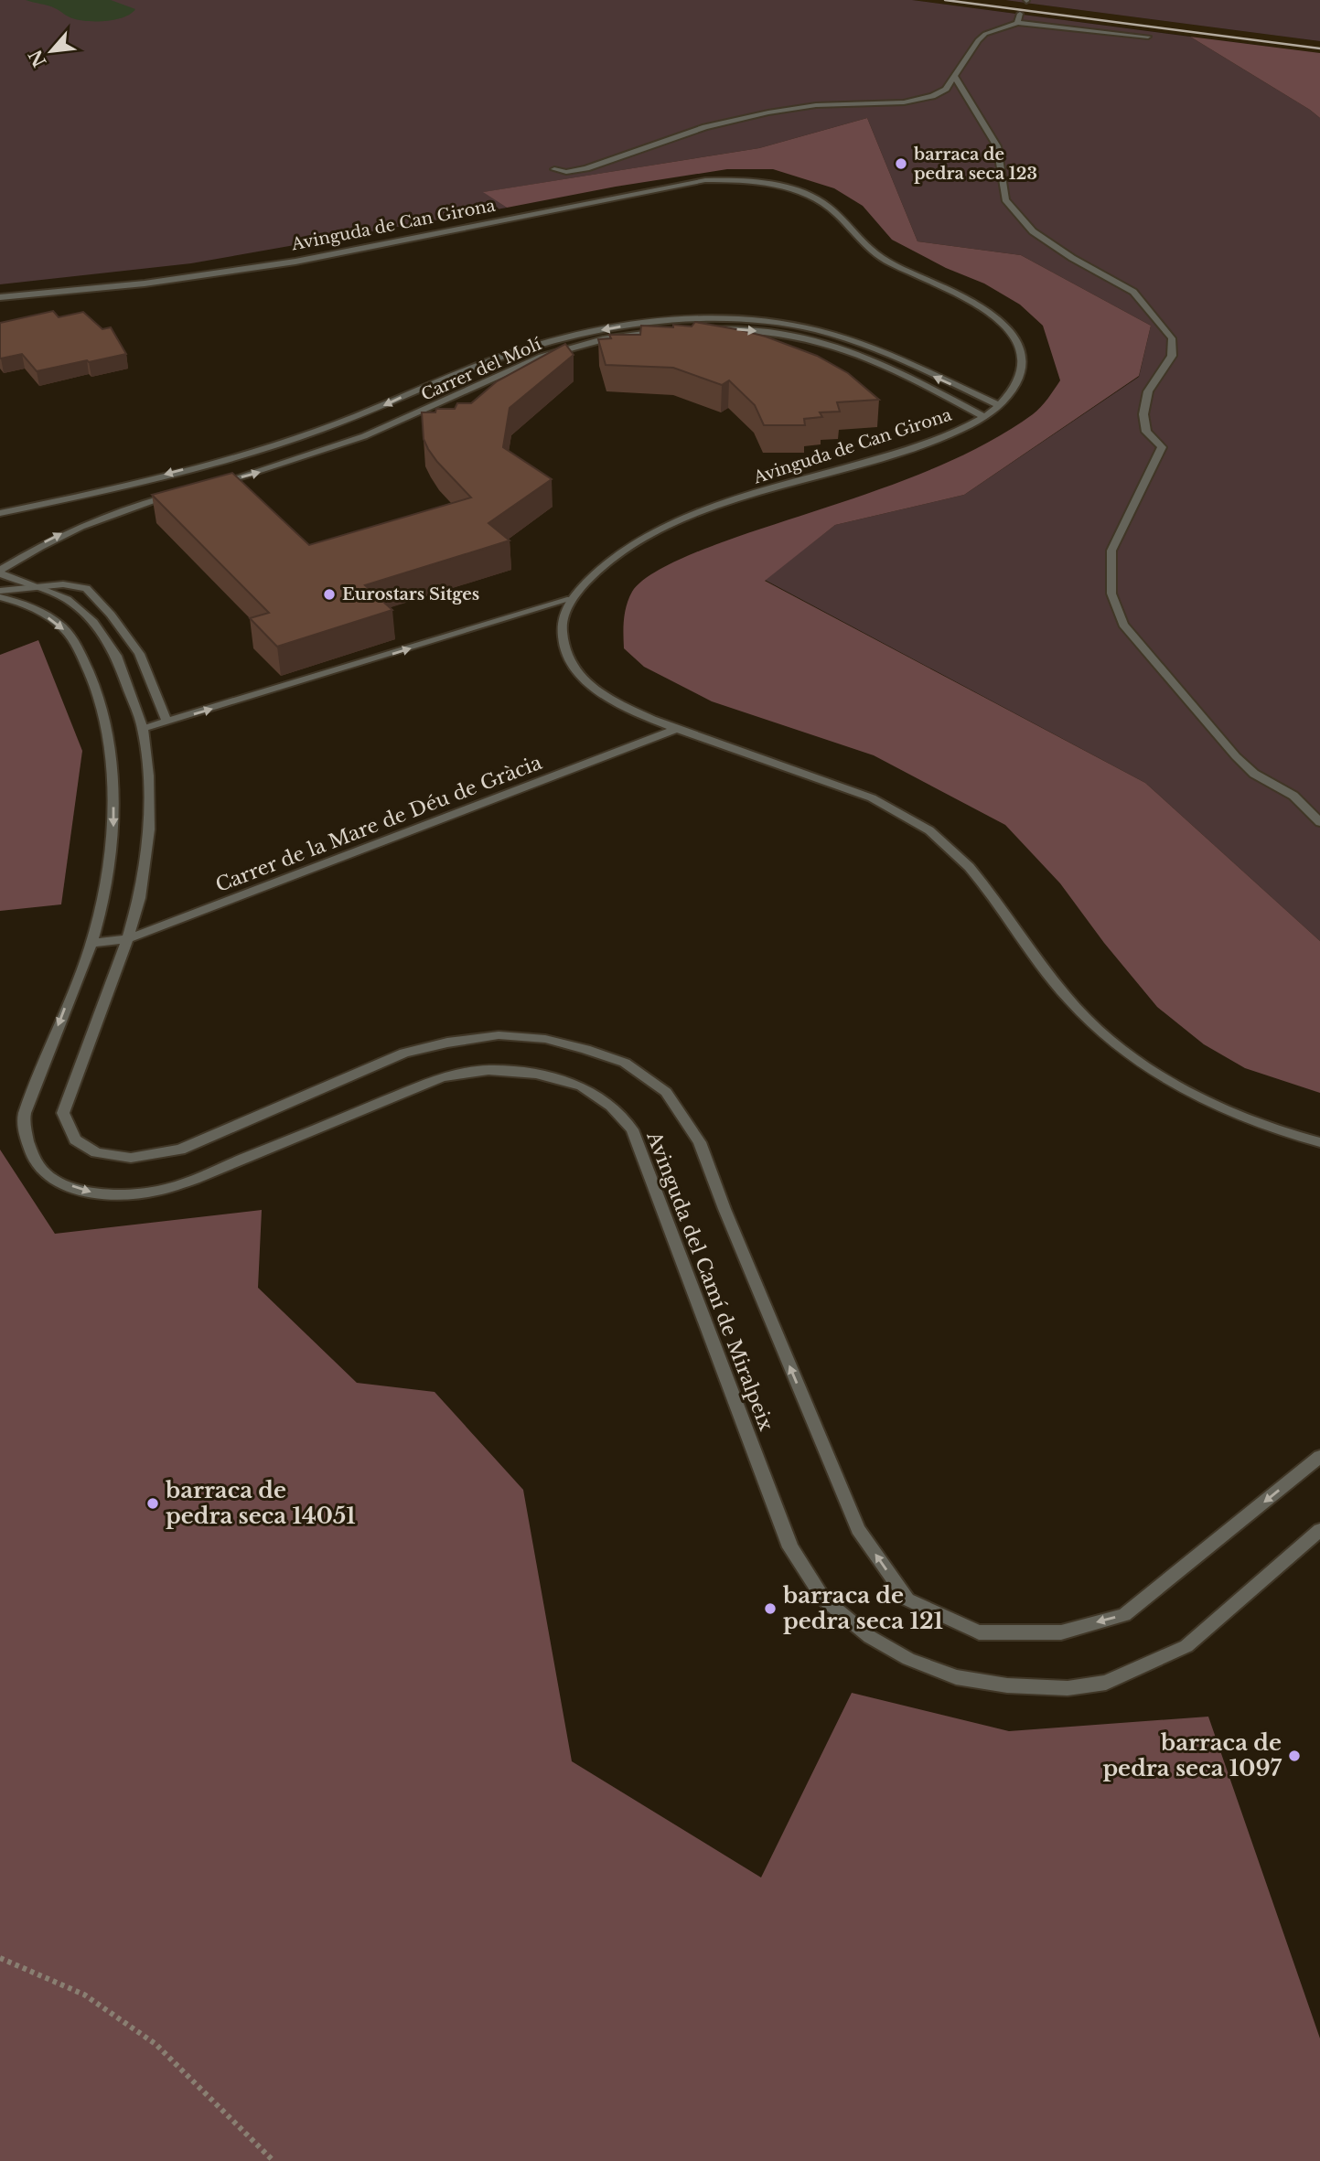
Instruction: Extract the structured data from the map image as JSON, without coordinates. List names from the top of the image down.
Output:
{
  "streets": {
    "street": [
      "Avinguda de Can Girona",
      "Carrer del Molí",
      "Carrer de la Mare de Déu de Gràcia",
      "Avinguda del Camí de Miralpeix"
    ]
  },
  "crossings": [
    ["Avinguda de Can Girona", "Carrer del Molí"],
    ["Avinguda de Can Girona", "Carrer de la Mare de Déu de Gràcia"],
    ["Carrer de la Mare de Déu de Gràcia", "Avinguda del Camí de Miralpeix"]
  ],
  "places": [
    "barraca de pedra seca 123",
    "Eurostars Sitges",
    "barraca de pedra seca 14051",
    "barraca de pedra seca 121",
    "barraca de pedra seca 1097"
  ],
  "north": "bottom left"
}
